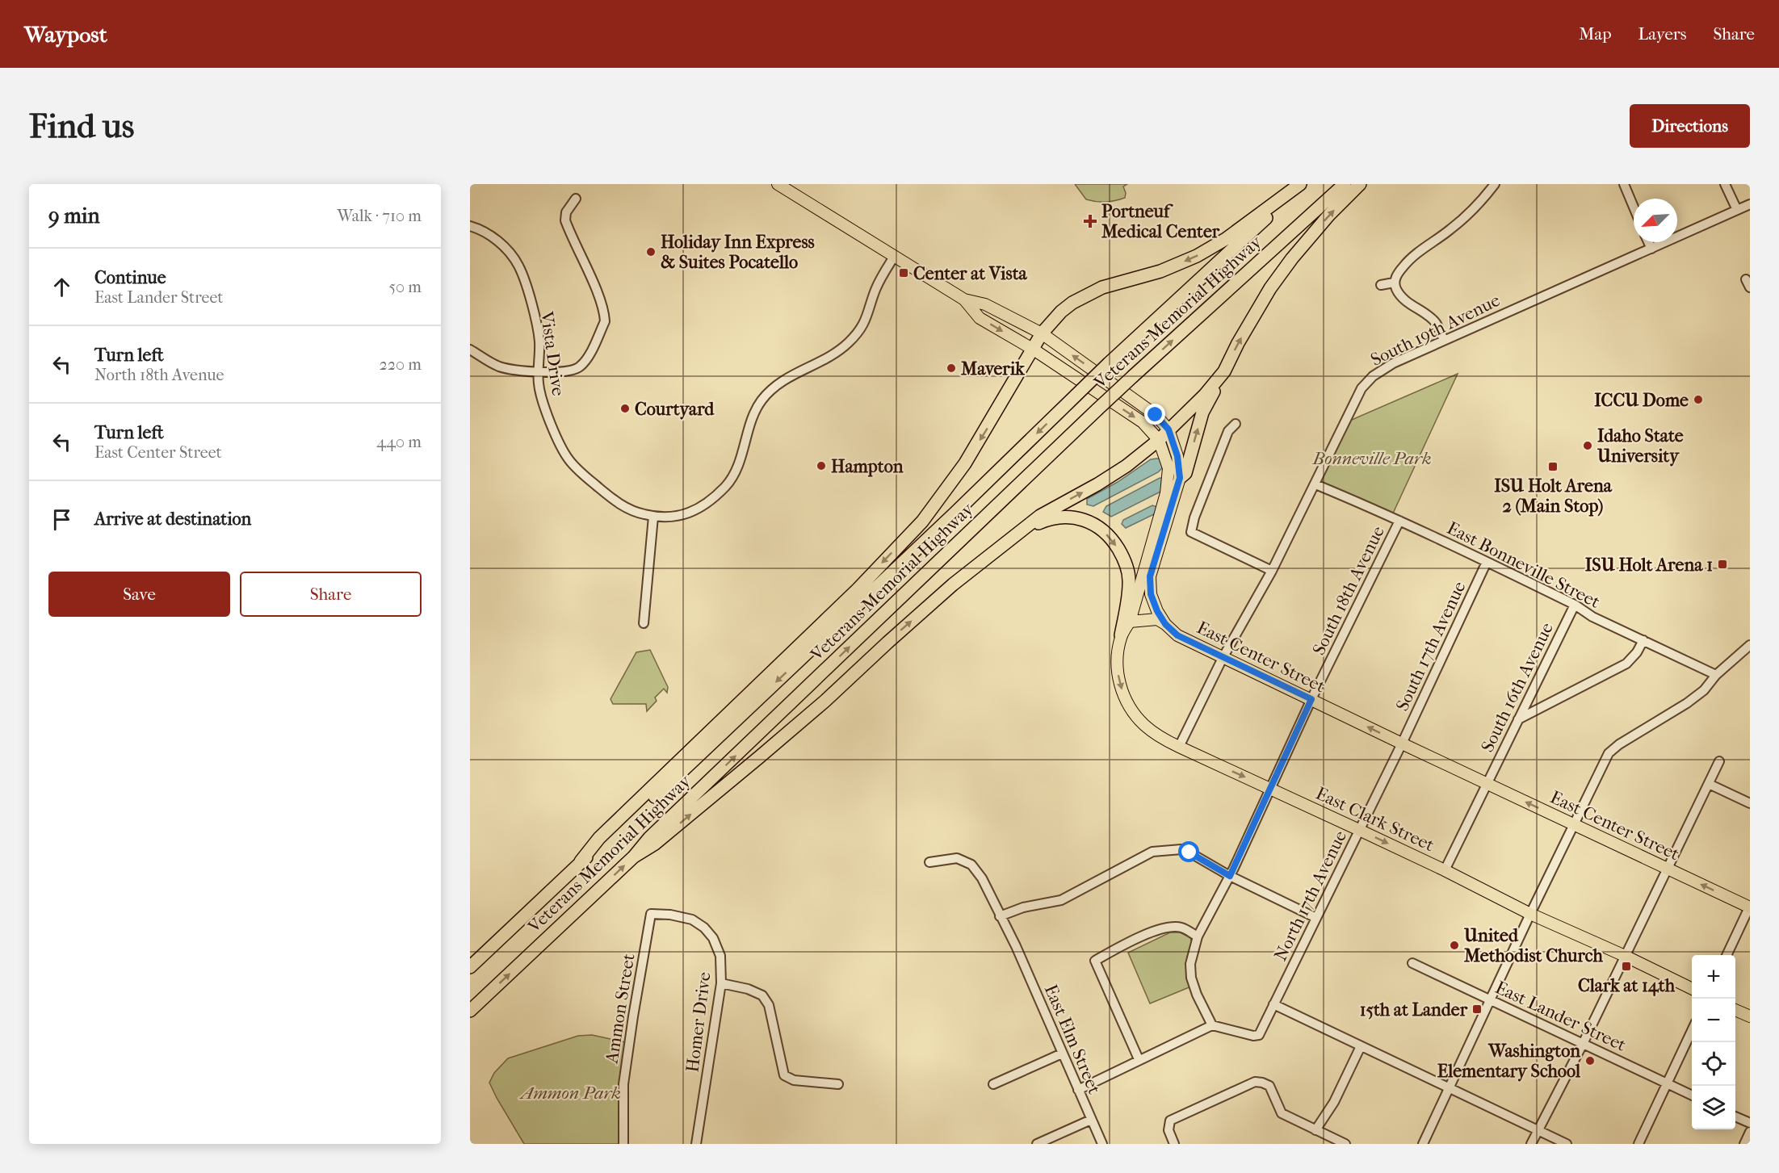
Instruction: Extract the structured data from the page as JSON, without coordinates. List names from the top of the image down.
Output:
{
  "streets": {
    "highway": ["Veterans Memorial Highway"],
    "main road": ["East Center Street", "East Clark Street"],
    "street": [
      "South 19th Avenue",
      "Vista Drive",
      "East Bonneville Street",
      "South 18th Avenue",
      "South 17th Avenue",
      "South 16th Avenue",
      "North 17th Avenue",
      "Ammon Street",
      "East Lander Street",
      "Homer Drive",
      "East Elm Street"
    ]
  },
  "crossings": [
    ["South 19th Avenue", "East Bonneville Street"],
    ["South 19th Avenue", "East Center Street"],
    ["South 19th Avenue", "East Clark Street"],
    ["Vista Drive", "East Center Street"],
    ["East Bonneville Street", "South 18th Avenue"],
    ["East Bonneville Street", "South 17th Avenue"],
    ["East Bonneville Street", "South 16th Avenue"],
    ["South 18th Avenue", "East Center Street"],
    ["South 18th Avenue", "East Clark Street"],
    ["South 18th Avenue", "North 17th Avenue"],
    ["South 17th Avenue", "East Center Street"],
    ["South 17th Avenue", "North 17th Avenue"],
    ["East Center Street", "South 16th Avenue"],
    ["East Center Street", "East Clark Street"],
    ["East Center Street", "North 17th Avenue"],
    ["South 16th Avenue", "East Clark Street"],
    ["East Clark Street", "North 17th Avenue"],
    ["Ammon Street", "Homer Drive"]
  ],
  "one_way": ["East Clark Street"],
  "parks": ["Bonneville Park", "Ammon Park"],
  "places": {
    "health": ["Portneuf Medical Center"],
    "other": [
      "Holiday Inn Express & Suites Pocatello",
      "Maverik",
      "ICCU Dome",
      "Courtyard",
      "Idaho State University",
      "Hampton",
      "United Methodist Church",
      "Washington Elementary School"
    ],
    "transit": [
      "Center at Vista",
      "ISU Holt Arena 2 (Main Stop)",
      "ISU Holt Arena 1",
      "Clark at 14th",
      "15th at Lander"
    ]
  },
  "north": "bottom left",
  "page": {
    "header": "Waypost",
    "nav": ["Map", "Layers", "Share"],
    "buttons": [
      "Directions",
      ["Save", "Share"]
    ],
    "title": "Find us",
    "heading": ["9 min", "Walk · 710 m"],
    "list": [
      ["Continue", "East Lander Street", "50 m"],
      ["Turn left", "North 18th Avenue", "220 m"],
      ["Turn left", "East Center Street", "440 m"],
      "Arrive at destination"
    ],
    "map_buttons": ["+", "−"]
  }
}
